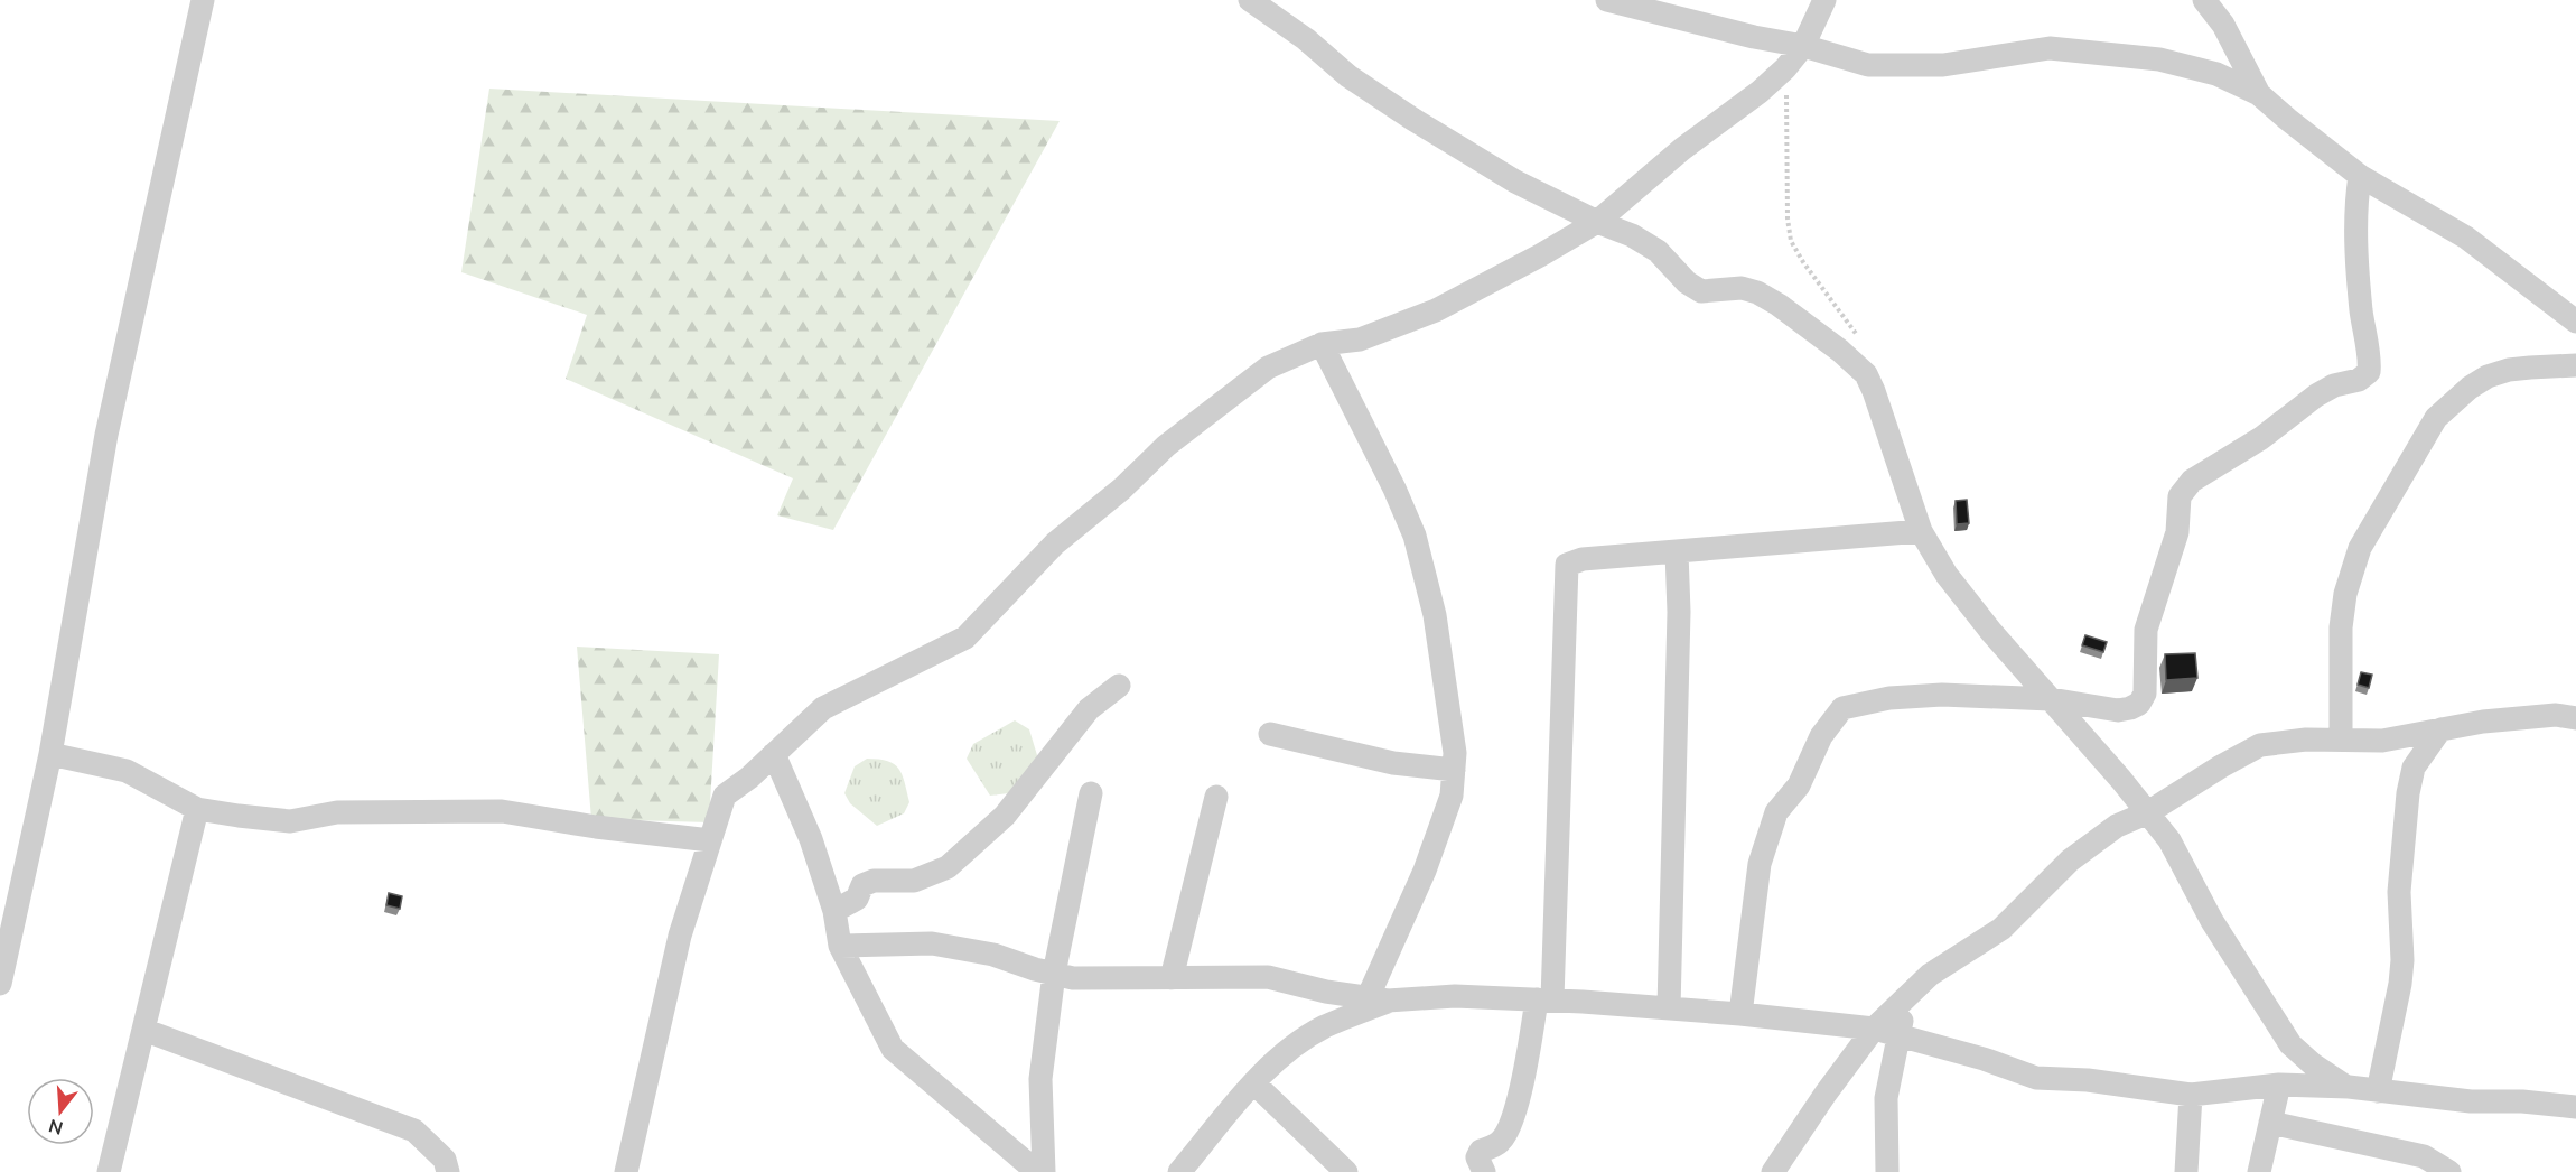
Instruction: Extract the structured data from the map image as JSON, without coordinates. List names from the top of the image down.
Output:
{
  "north": "bottom"
}
